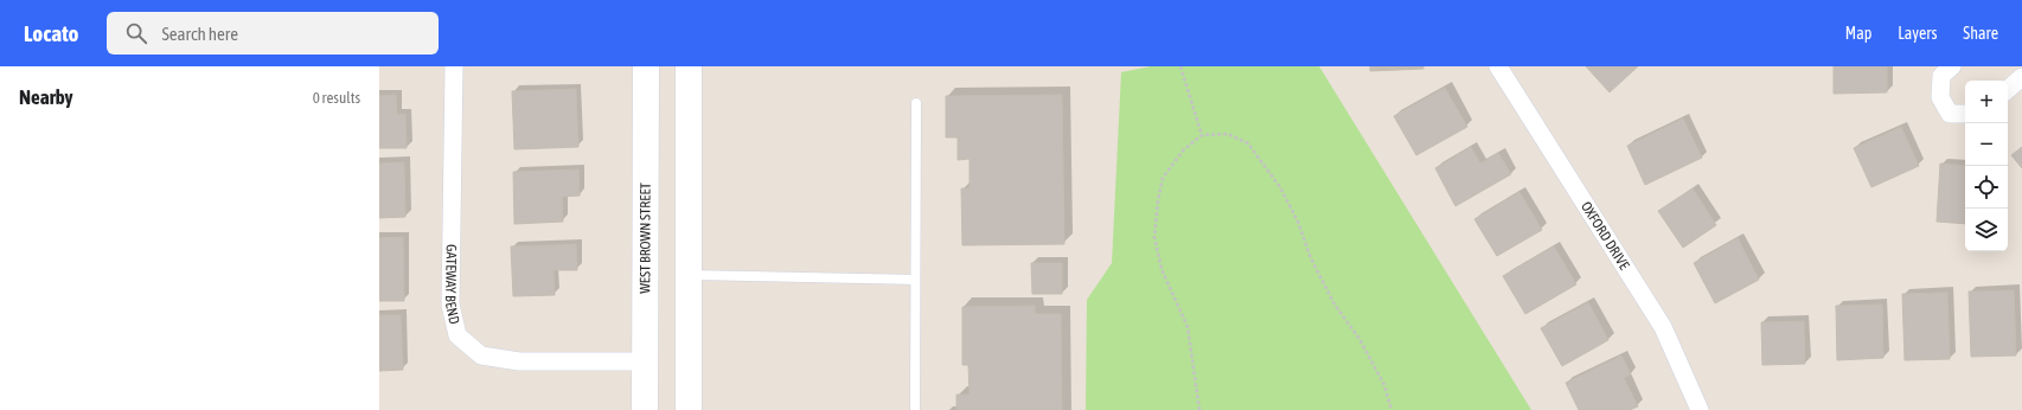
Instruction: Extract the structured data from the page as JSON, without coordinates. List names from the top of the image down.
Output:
{
  "streets": {
    "main road": ["WEST BROWN STREET"],
    "street": ["OXFORD DRIVE", "GATEWAY BEND"]
  },
  "crossings": [
    ["WEST BROWN STREET", "GATEWAY BEND"]
  ],
  "page": {
    "header": "Locato",
    "search": "Search here",
    "nav": ["Map", "Layers", "Share"],
    "heading": ["Nearby", "0 results"],
    "map_buttons": ["+", "−"]
  }
}
